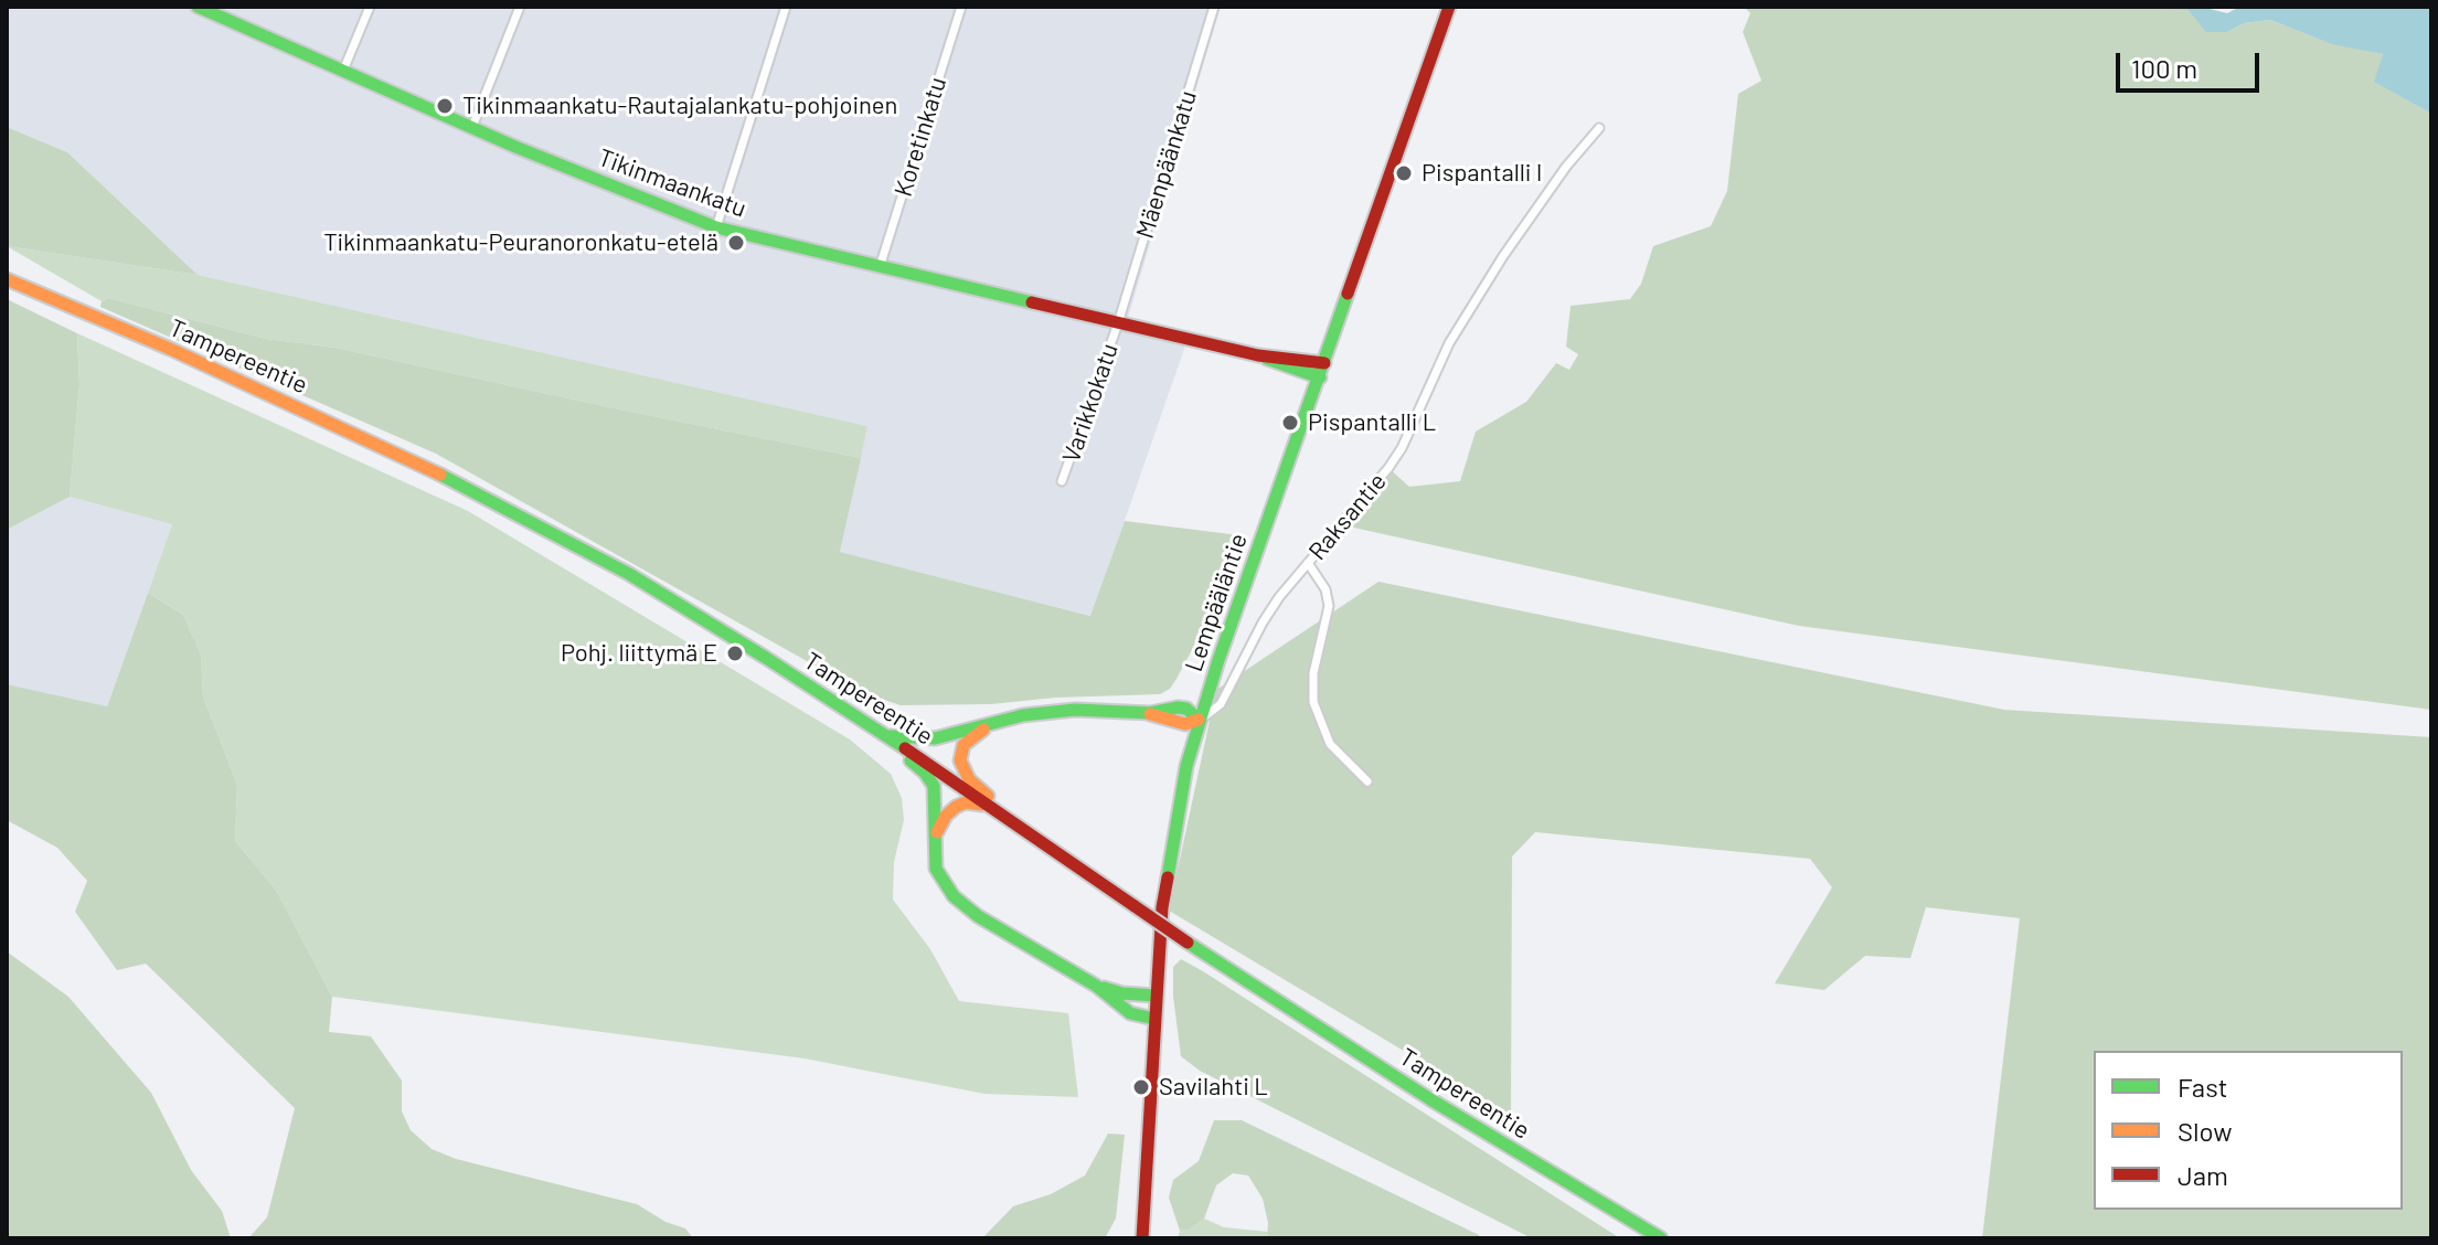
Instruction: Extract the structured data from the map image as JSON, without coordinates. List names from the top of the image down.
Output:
{
  "streets": {
    "main road": ["Tikinmaankatu", "Tampereentie", "Lempääläntie"],
    "street": [
      "Koretinkatu",
      "Mäenpäänkatu",
      "Varikkokatu",
      "Raksantie"
    ]
  },
  "crossings": [
    ["Koretinkatu", "Tikinmaankatu"],
    ["Mäenpäänkatu", "Tikinmaankatu"],
    ["Mäenpäänkatu", "Varikkokatu"],
    ["Tikinmaankatu", "Varikkokatu"],
    ["Tikinmaankatu", "Lempääläntie"],
    ["Raksantie", "Lempääläntie"]
  ],
  "places": [
    "Tikinmaankatu-Rautajalankatu-pohjoinen",
    "Pispantalli I",
    "Tikinmaankatu-Peuranoronkatu-etelä",
    "Pispantalli L",
    "Pohj. liittymä E",
    "Savilahti L"
  ],
  "legend": ["Fast", "Slow", "Jam"],
  "scale_bar": "100 m"
}
